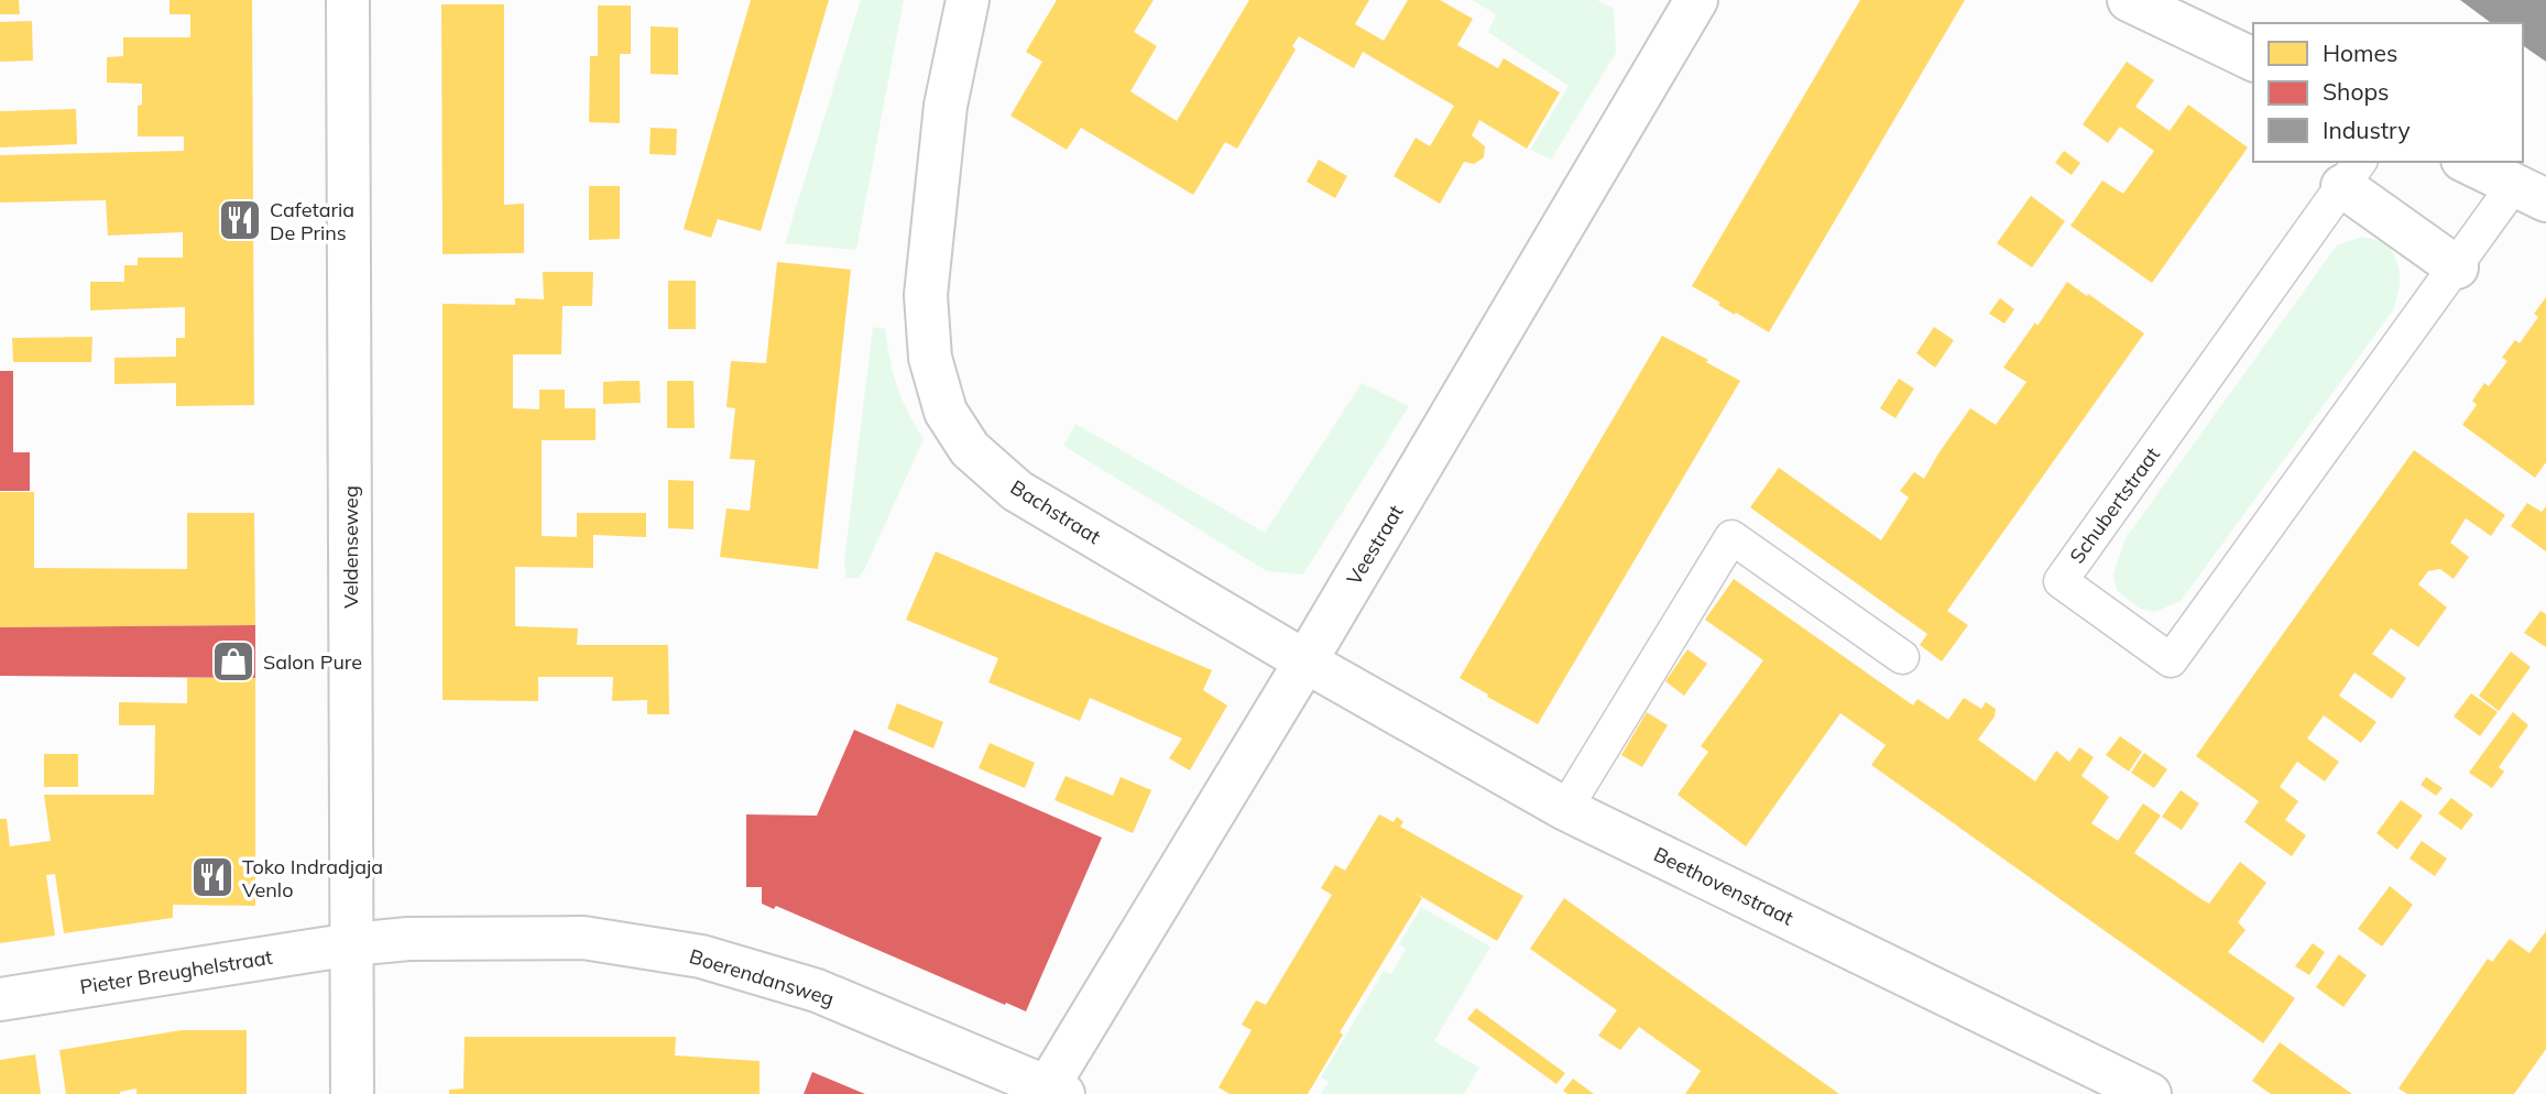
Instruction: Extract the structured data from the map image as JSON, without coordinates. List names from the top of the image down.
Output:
{
  "streets": {
    "street": [
      "Schubertstraat",
      "Bachstraat",
      "Veestraat",
      "Veldenseweg",
      "Beethovenstraat",
      "Pieter Breughelstraat",
      "Boerendansweg"
    ]
  },
  "crossings": [
    ["Bachstraat", "Veestraat"],
    ["Bachstraat", "Beethovenstraat"],
    ["Veestraat", "Beethovenstraat"],
    ["Veestraat", "Boerendansweg"],
    ["Veldenseweg", "Pieter Breughelstraat"],
    ["Veldenseweg", "Boerendansweg"],
    ["Pieter Breughelstraat", "Boerendansweg"]
  ],
  "places": {
    "restaurant": ["Cafetaria De Prins", "Toko Indradjaja Venlo"],
    "shop": ["Salon Pure"]
  },
  "legend": ["Homes", "Shops", "Industry"]
}
